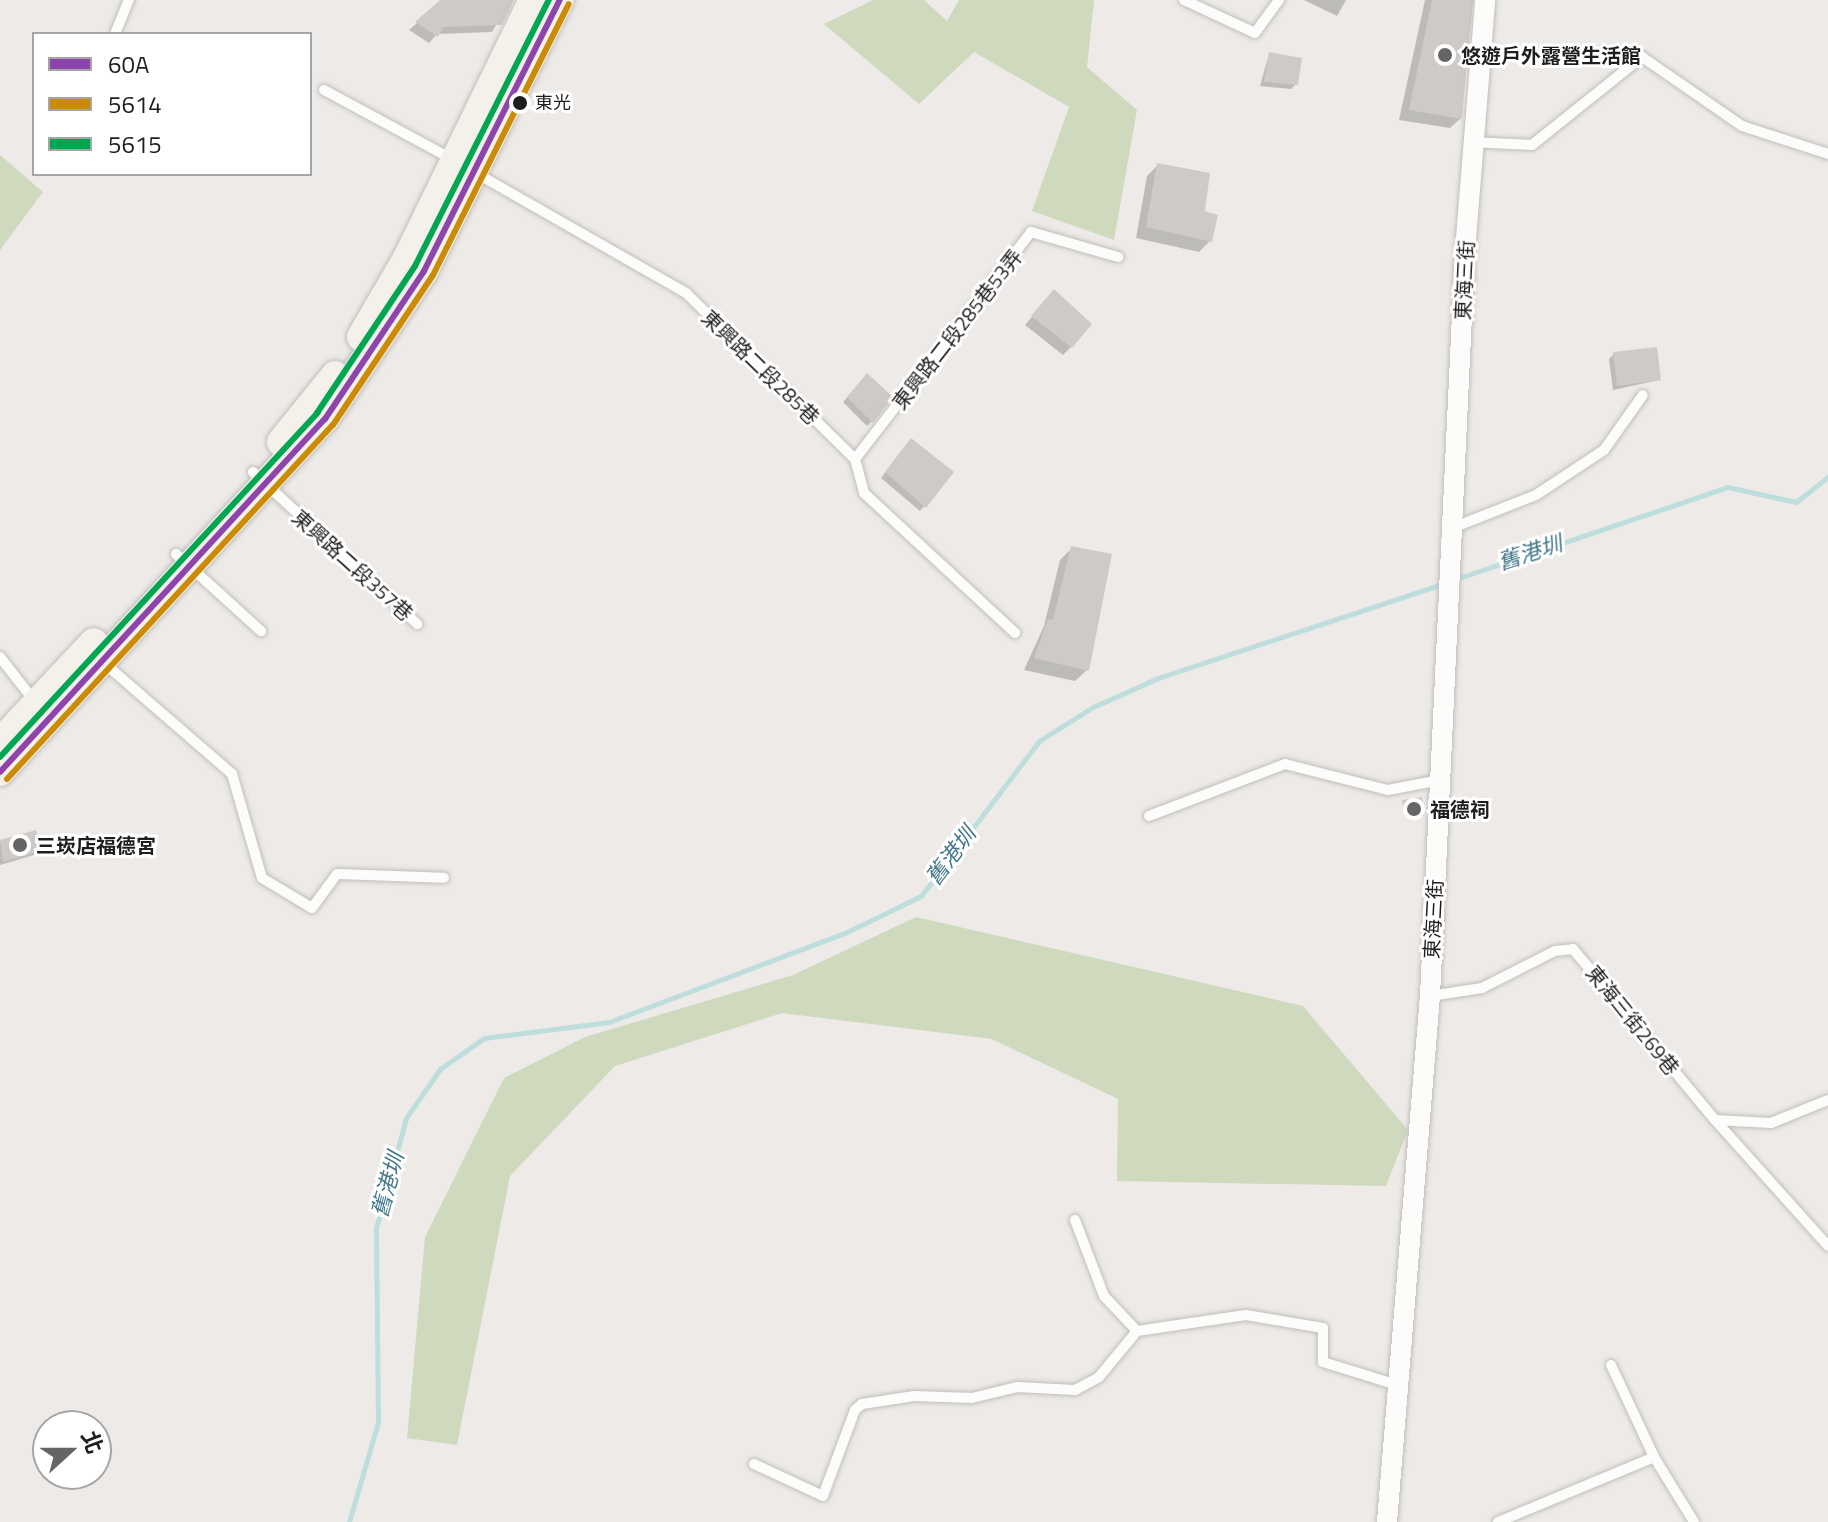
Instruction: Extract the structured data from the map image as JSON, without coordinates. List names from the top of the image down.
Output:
{
  "streets": {
    "street": ["東海三街"],
    "lane": [
      "東興路二段285巷53弄",
      "東興路二段285巷",
      "東興路二段357巷",
      "東海三街269巷"
    ]
  },
  "crossings": [
    ["東海三街", "東海三街269巷"],
    ["東興路二段285巷53弄", "東興路二段285巷"]
  ],
  "water": ["舊港圳"],
  "places": [
    "悠遊戶外露營生活館",
    "東光",
    "福德祠",
    "三崁店福德宮"
  ],
  "lines": ["transit line 60A", "transit line 5615", "transit line 5614"],
  "legend": ["60A", "5614", "5615"],
  "north": "right"
}
